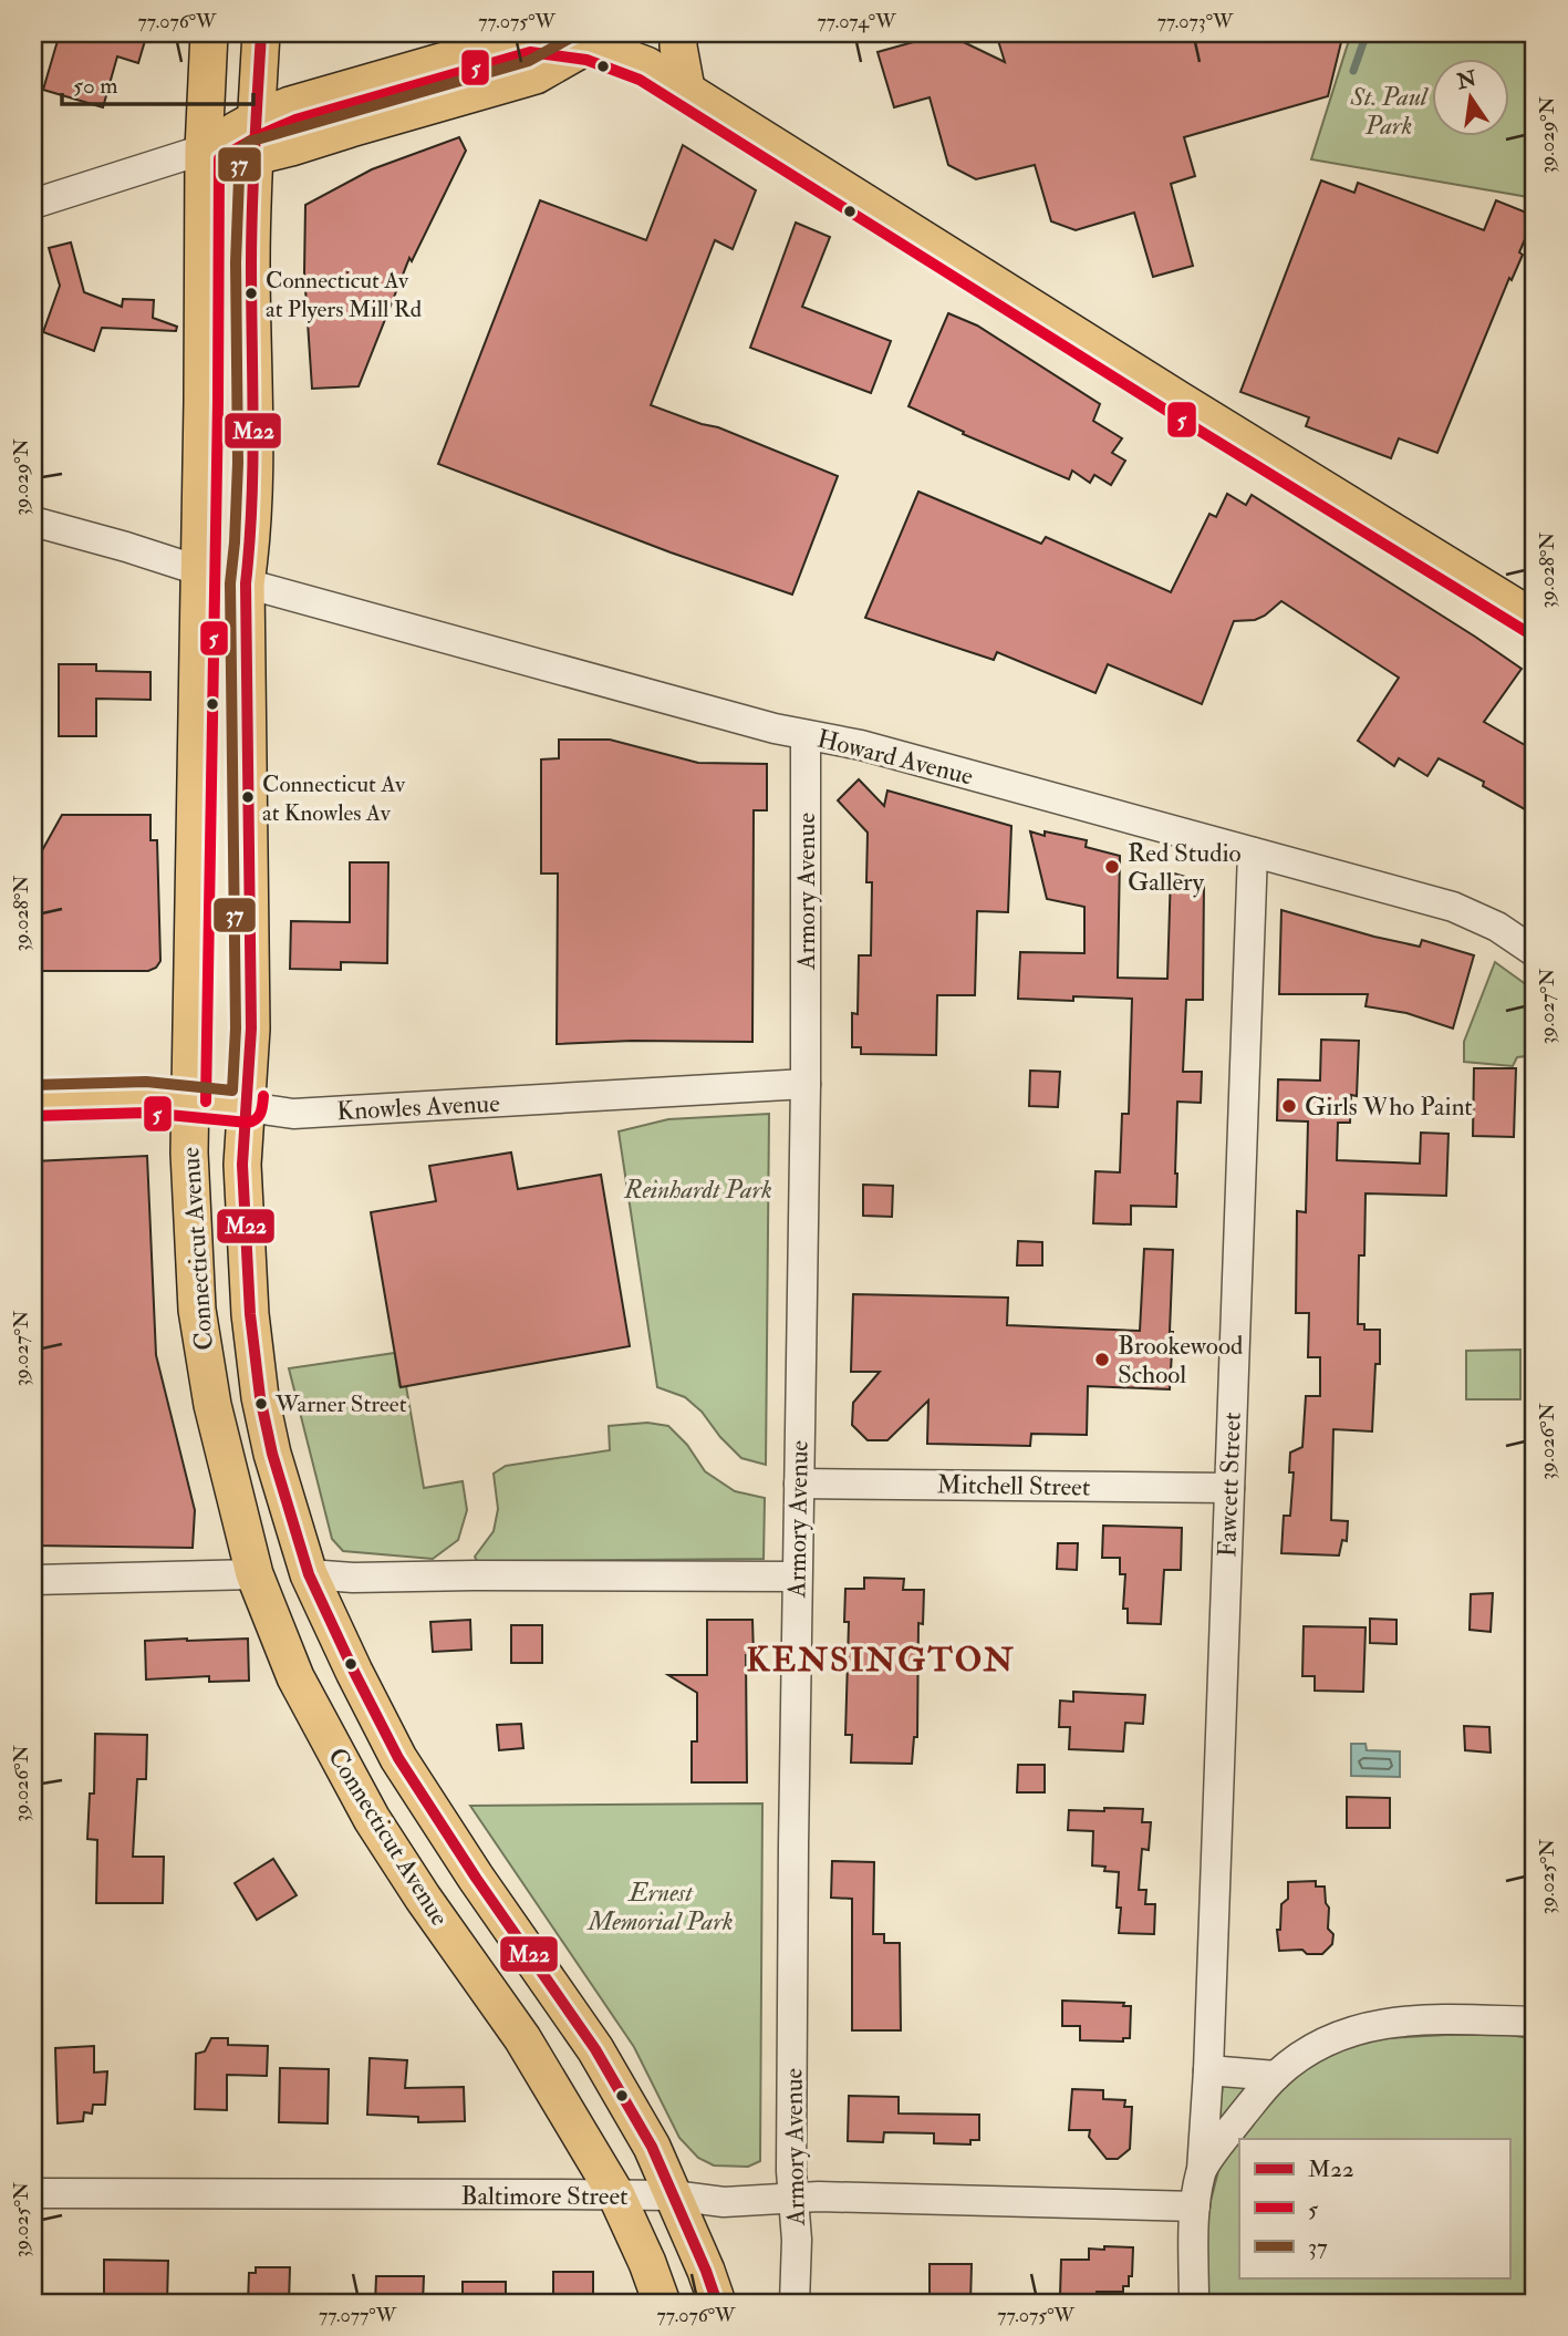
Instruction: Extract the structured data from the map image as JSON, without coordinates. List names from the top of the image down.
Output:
{
  "streets": {
    "main road": ["Knowles Avenue", "Connecticut Avenue"],
    "street": [
      "Howard Avenue",
      "Armory Avenue",
      "Fawcett Street",
      "Mitchell Street",
      "Baltimore Street"
    ]
  },
  "crossings": [
    ["Howard Avenue", "Armory Avenue"],
    ["Howard Avenue", "Connecticut Avenue"],
    ["Howard Avenue", "Fawcett Street"],
    ["Armory Avenue", "Knowles Avenue"],
    ["Armory Avenue", "Mitchell Street"],
    ["Armory Avenue", "Baltimore Street"],
    ["Knowles Avenue", "Connecticut Avenue"],
    ["Connecticut Avenue", "Baltimore Street"],
    ["Fawcett Street", "Mitchell Street"],
    ["Fawcett Street", "Baltimore Street"]
  ],
  "districts": ["KENSINGTON"],
  "parks": ["St. Paul Park", "Reinhardt Park", "Ernest Memorial Park"],
  "places": [
    "Connecticut Av at Plyers Mill Rd",
    "Connecticut Av at Knowles Av",
    "Red Studio Gallery",
    "Girls Who Paint",
    "Brookewood School",
    "Warner Street"
  ],
  "lines": ["transit line M22", "transit line 37", "transit line 5"],
  "legend": ["M22", "5", "37"],
  "scale_bar": "50 m",
  "north": "top",
  "coordinates": [
    "77.076°W",
    "77.075°W",
    "77.074°W",
    "77.073°W",
    "39.029°N",
    "39.028°N",
    "39.027°N",
    "39.026°N",
    "39.025°N",
    "77.077°W"
  ]
}
